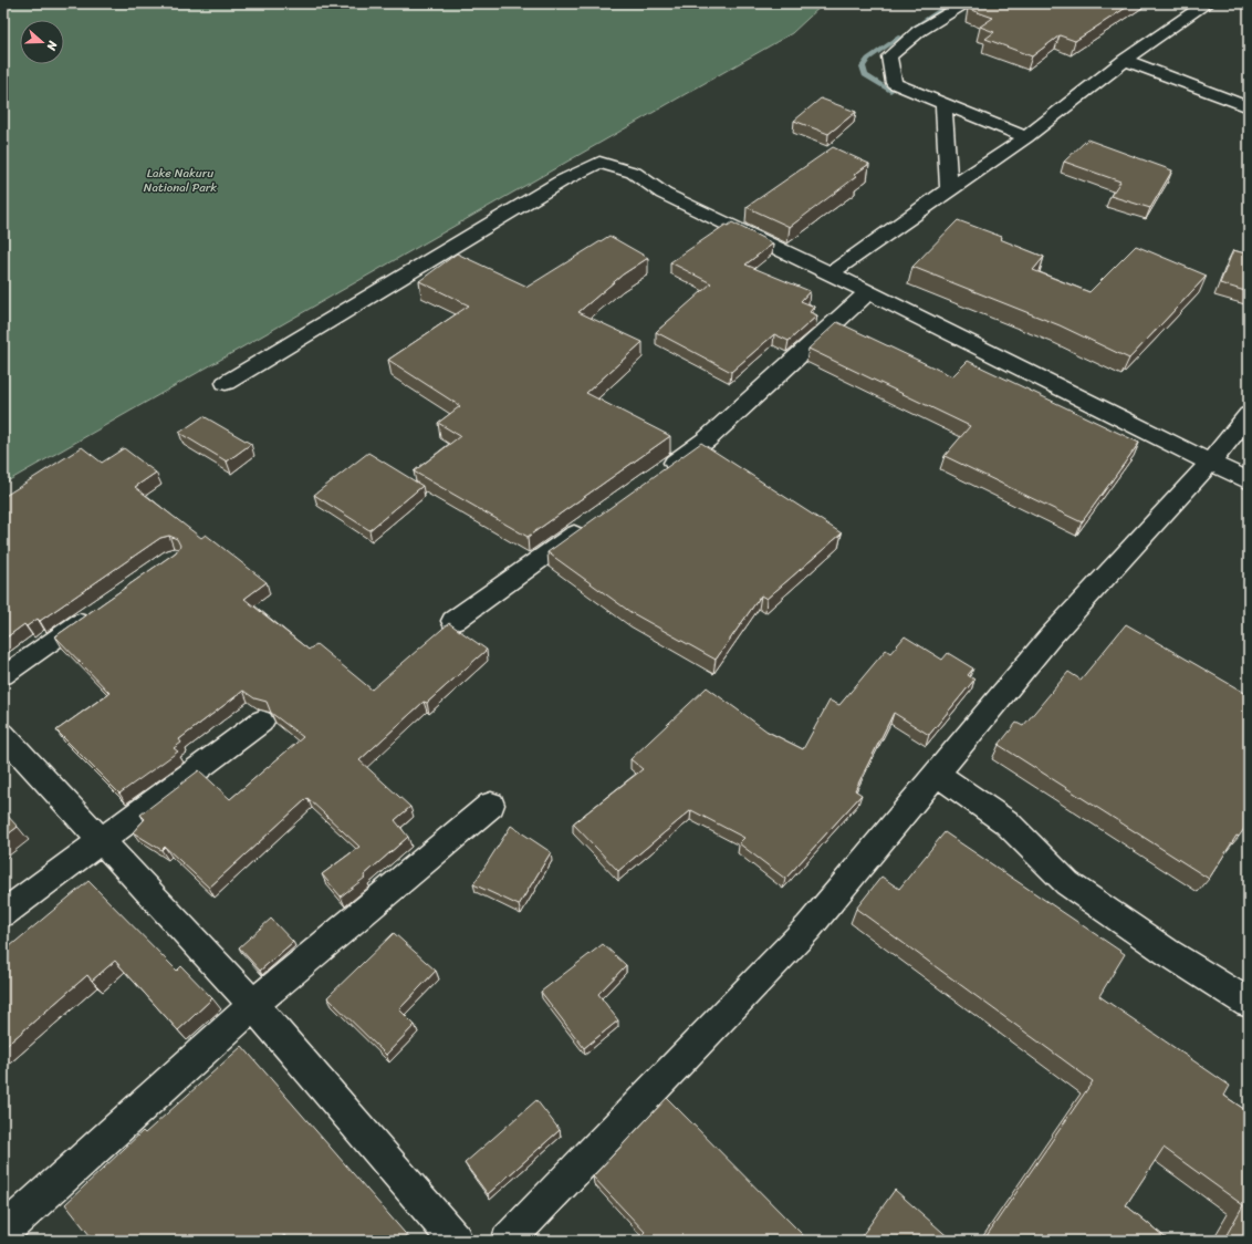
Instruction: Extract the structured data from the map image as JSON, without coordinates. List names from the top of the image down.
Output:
{
  "parks": ["Lake Nakuru National Park"],
  "north": "right"
}
